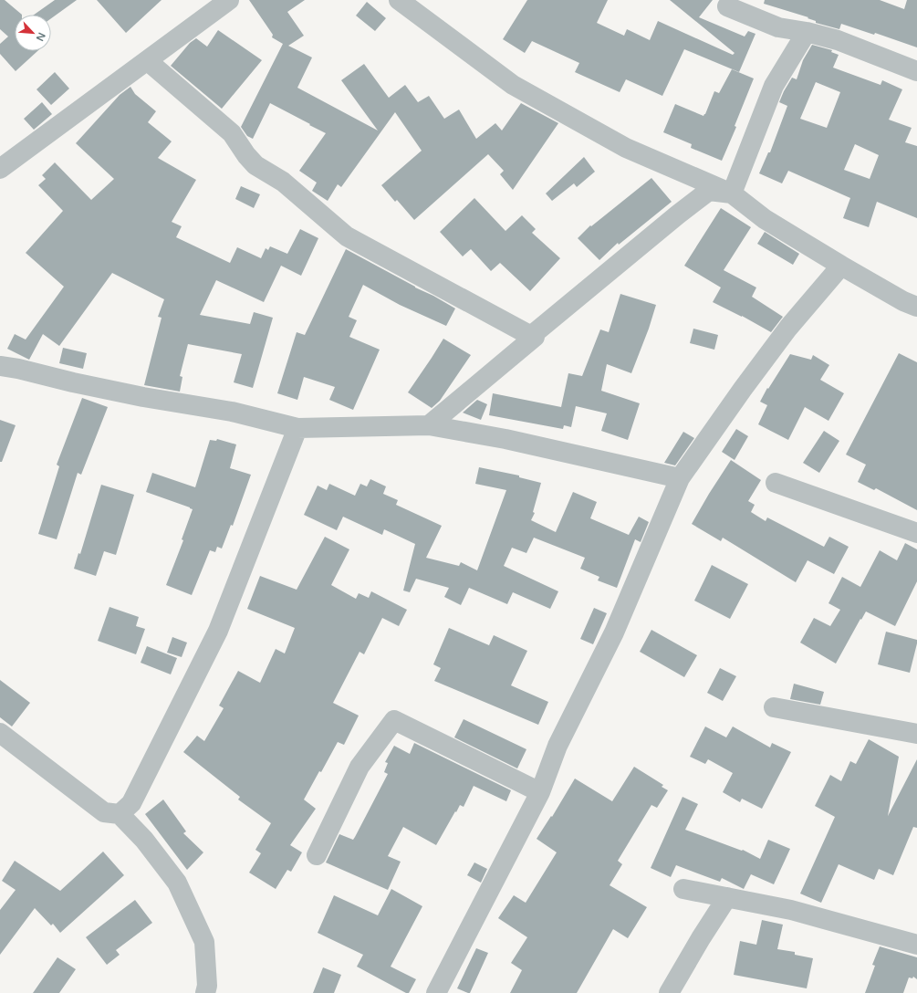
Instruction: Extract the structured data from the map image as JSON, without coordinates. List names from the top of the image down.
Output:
{
  "north": "bottom right"
}
